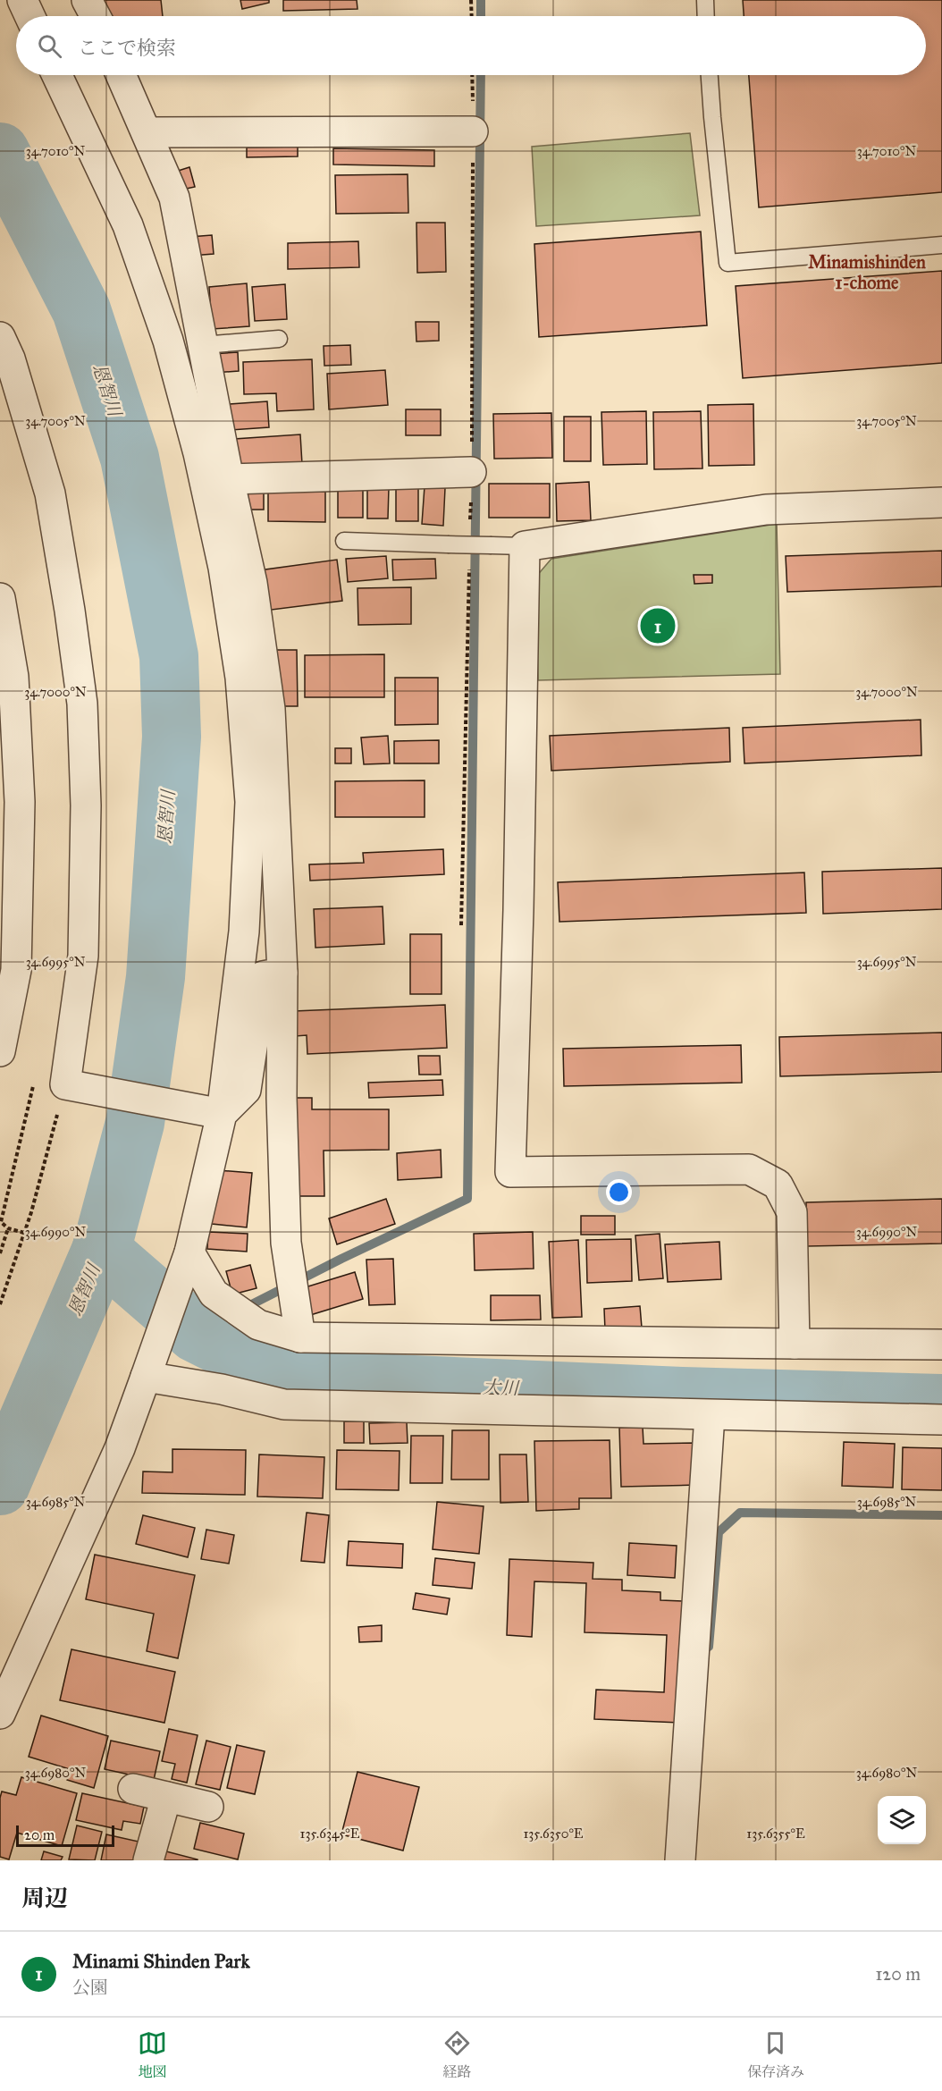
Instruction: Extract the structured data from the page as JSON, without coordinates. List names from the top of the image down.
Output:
{
  "districts": ["Minamishinden 1-chome"],
  "water": ["恩智川", "大川"],
  "scale_bar": "20 m",
  "page": {
    "search": "ここで検索",
    "pins": "1",
    "scale": "20 m",
    "heading": "周辺",
    "list": [
      {
        "mark": "1",
        "name": "Minami Shinden Park",
        "note": "公園",
        "value": "120 m"
      }
    ],
    "nav": ["地図", "経路", "保存済み"]
  },
  "coordinates": [
    "34.7010°N",
    "34.7005°N",
    "34.7000°N",
    "34.6995°N",
    "34.6990°N",
    "34.6985°N",
    "34.6980°N",
    "135.6345°E",
    "135.6350°E",
    "135.6355°E"
  ]
}
